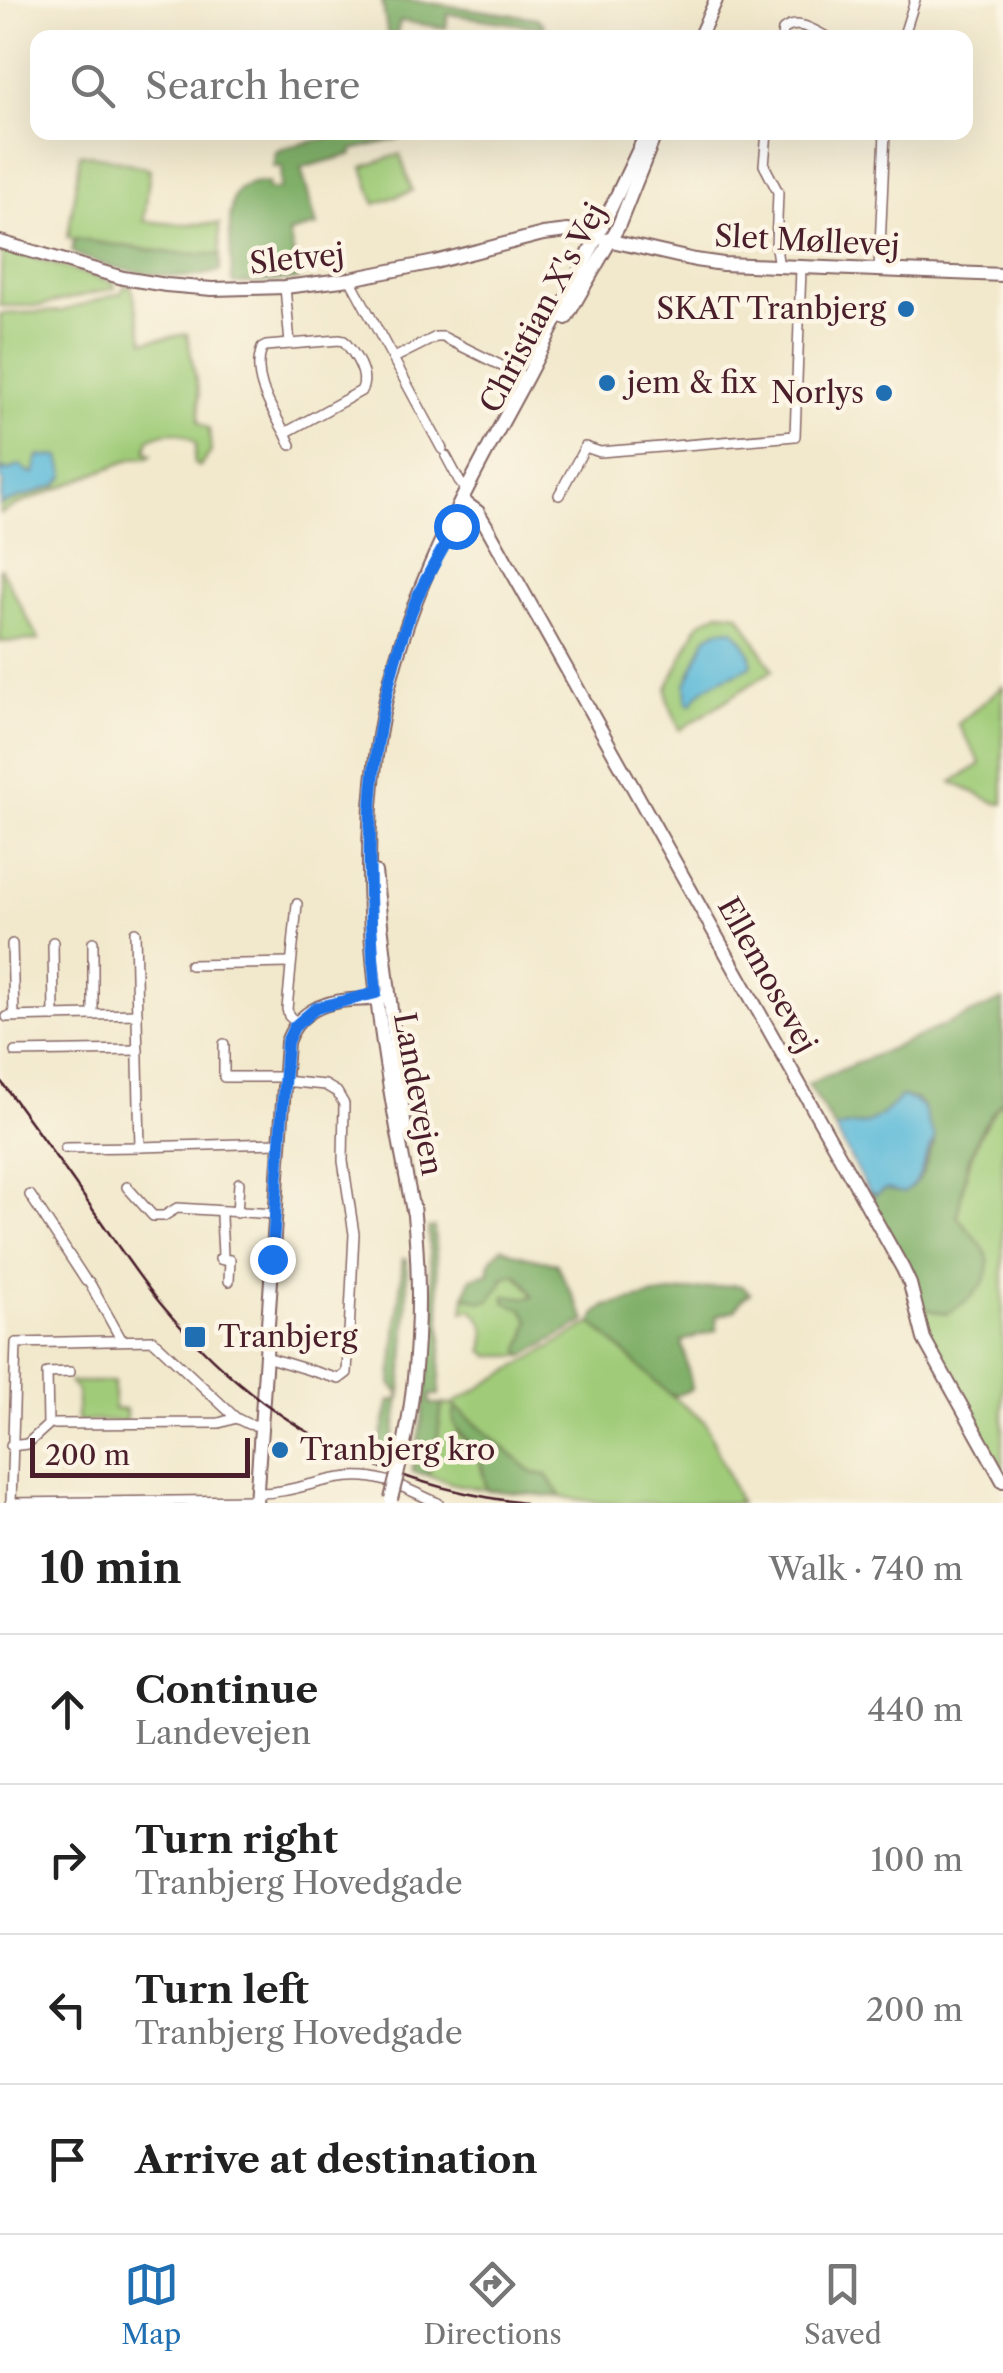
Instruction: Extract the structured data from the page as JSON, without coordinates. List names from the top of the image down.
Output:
{
  "streets": {
    "street": [
      "Slet Møllevej",
      "Sletvej",
      "Christian X's Vej",
      "Ellemosevej",
      "Landevejen"
    ]
  },
  "crossings": [
    ["Slet Møllevej", "Sletvej"],
    ["Slet Møllevej", "Christian X's Vej"],
    ["Sletvej", "Christian X's Vej"],
    ["Christian X's Vej", "Ellemosevej"],
    ["Christian X's Vej", "Landevejen"],
    ["Ellemosevej", "Landevejen"]
  ],
  "places": {
    "other": [
      "SKAT Tranbjerg",
      "jem & fix",
      "Norlys",
      "Tranbjerg kro"
    ],
    "transit": ["Tranbjerg"]
  },
  "scale_bar": "200 m",
  "page": {
    "search": "Search here",
    "scale": "200 m",
    "heading": ["10 min", "Walk · 740 m"],
    "list": [
      ["Continue", "Landevejen", "440 m"],
      ["Turn right", "Tranbjerg Hovedgade", "100 m"],
      ["Turn left", "Tranbjerg Hovedgade", "200 m"],
      "Arrive at destination"
    ],
    "nav": ["Map", "Directions", "Saved"]
  }
}
